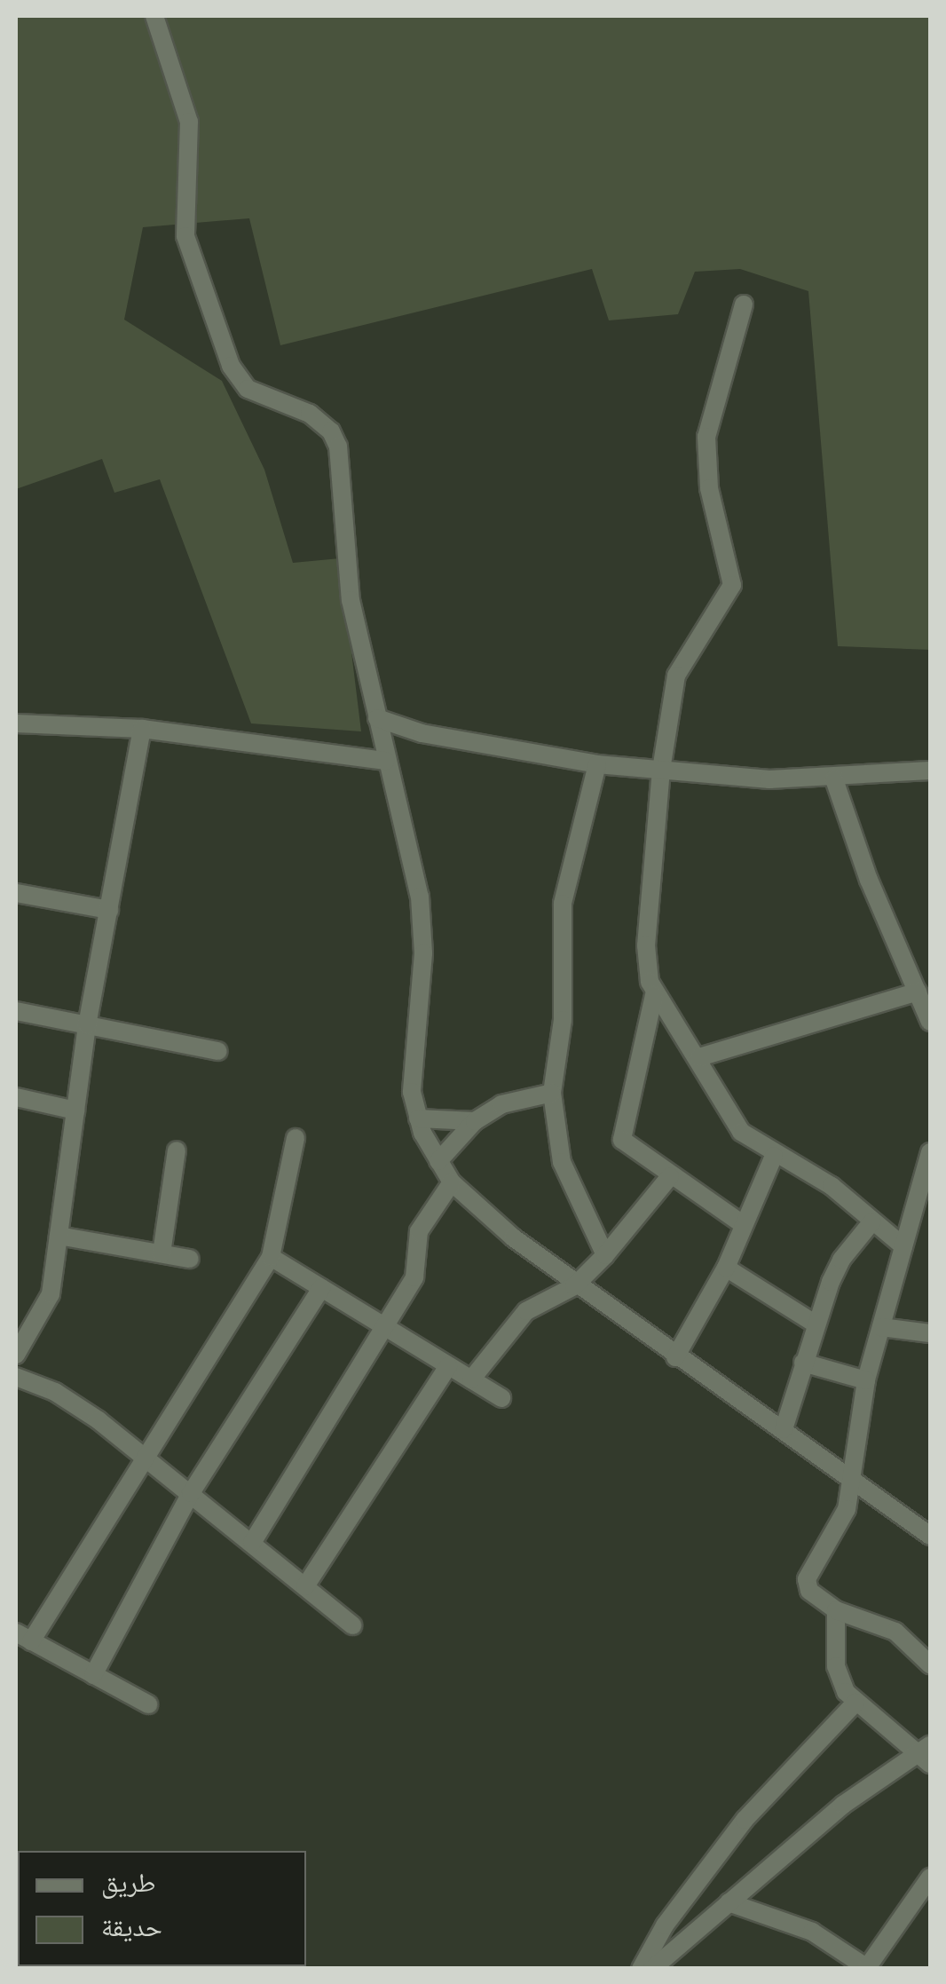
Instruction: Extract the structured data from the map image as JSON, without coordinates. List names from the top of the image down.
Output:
{
  "legend": ["طريق", "حديقة"]
}
